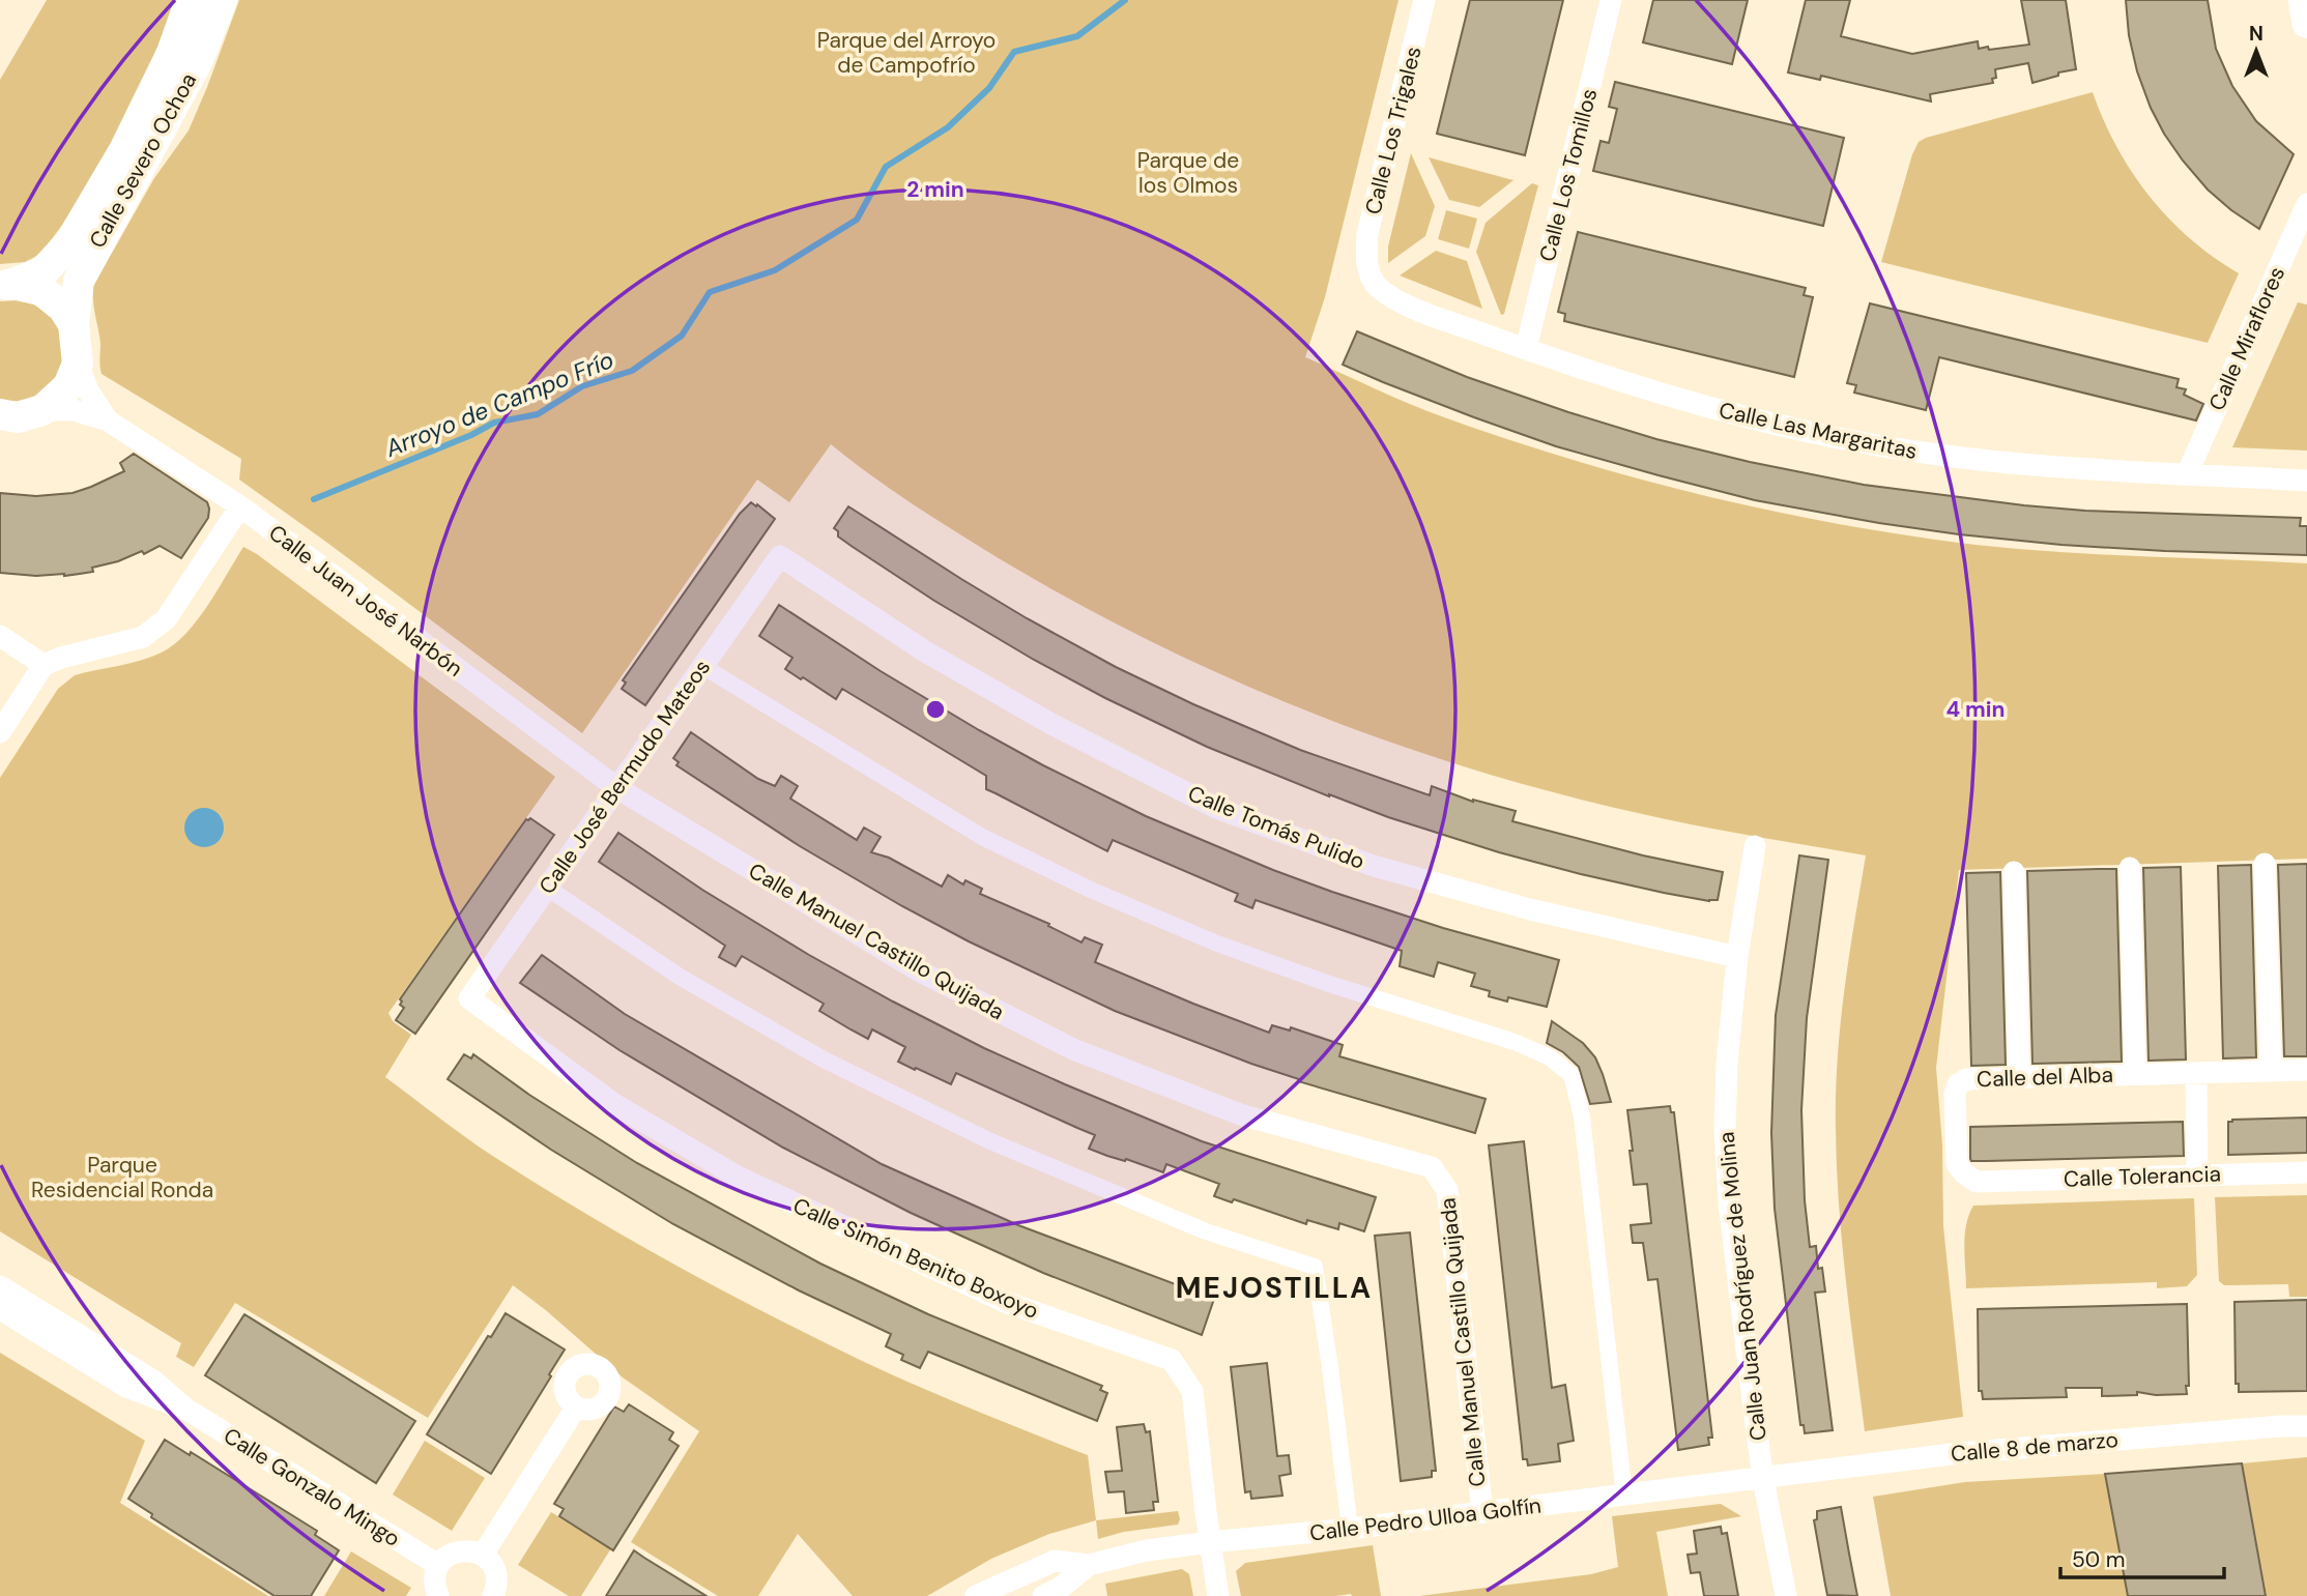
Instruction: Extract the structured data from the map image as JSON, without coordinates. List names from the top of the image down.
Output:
{
  "streets": {
    "main road": ["Calle Severo Ochoa"],
    "street": [
      "Calle Los Trigales",
      "Calle Los Tomillos",
      "Calle Miraflores",
      "Calle Las Margaritas",
      "Calle Juan José Narbón",
      "Calle José Bermudo Mateos",
      "Calle Tomás Pulido",
      "Calle Manuel Castillo Quijada",
      "Calle del Alba",
      "Calle Tolerancia",
      "Calle Simón Benito Boxoyo",
      "Calle Juan Rodríguez de Molina",
      "Calle 8 de marzo",
      "Calle Gonzalo Mingo",
      "Calle Pedro Ulloa Golfín"
    ]
  },
  "crossings": [
    ["Calle Los Trigales", "Calle Las Margaritas"],
    ["Calle Severo Ochoa", "Calle Juan José Narbón"],
    ["Calle Los Tomillos", "Calle Las Margaritas"],
    ["Calle Miraflores", "Calle Las Margaritas"],
    ["Calle Juan José Narbón", "Calle José Bermudo Mateos"],
    ["Calle Juan José Narbón", "Calle Manuel Castillo Quijada"],
    ["Calle José Bermudo Mateos", "Calle Tomás Pulido"],
    ["Calle José Bermudo Mateos", "Calle Manuel Castillo Quijada"],
    ["Calle José Bermudo Mateos", "Calle Simón Benito Boxoyo"],
    ["Calle Tomás Pulido", "Calle Juan Rodríguez de Molina"],
    ["Calle Manuel Castillo Quijada", "Calle Pedro Ulloa Golfín"],
    ["Calle del Alba", "Calle Tolerancia"],
    ["Calle Simón Benito Boxoyo", "Calle Pedro Ulloa Golfín"],
    ["Calle Juan Rodríguez de Molina", "Calle 8 de marzo"],
    ["Calle Juan Rodríguez de Molina", "Calle Pedro Ulloa Golfín"],
    ["Calle 8 de marzo", "Calle Pedro Ulloa Golfín"]
  ],
  "districts": ["MEJOSTILLA"],
  "water": ["Arroyo de Campo Frío"],
  "parks": ["Parque del Arroyo de Campofrío", "Parque de los Olmos", "Parque Residencial Ronda"],
  "scale_bar": "50 m",
  "north": "top",
  "rings": ["2 min", "4 min"]
}
